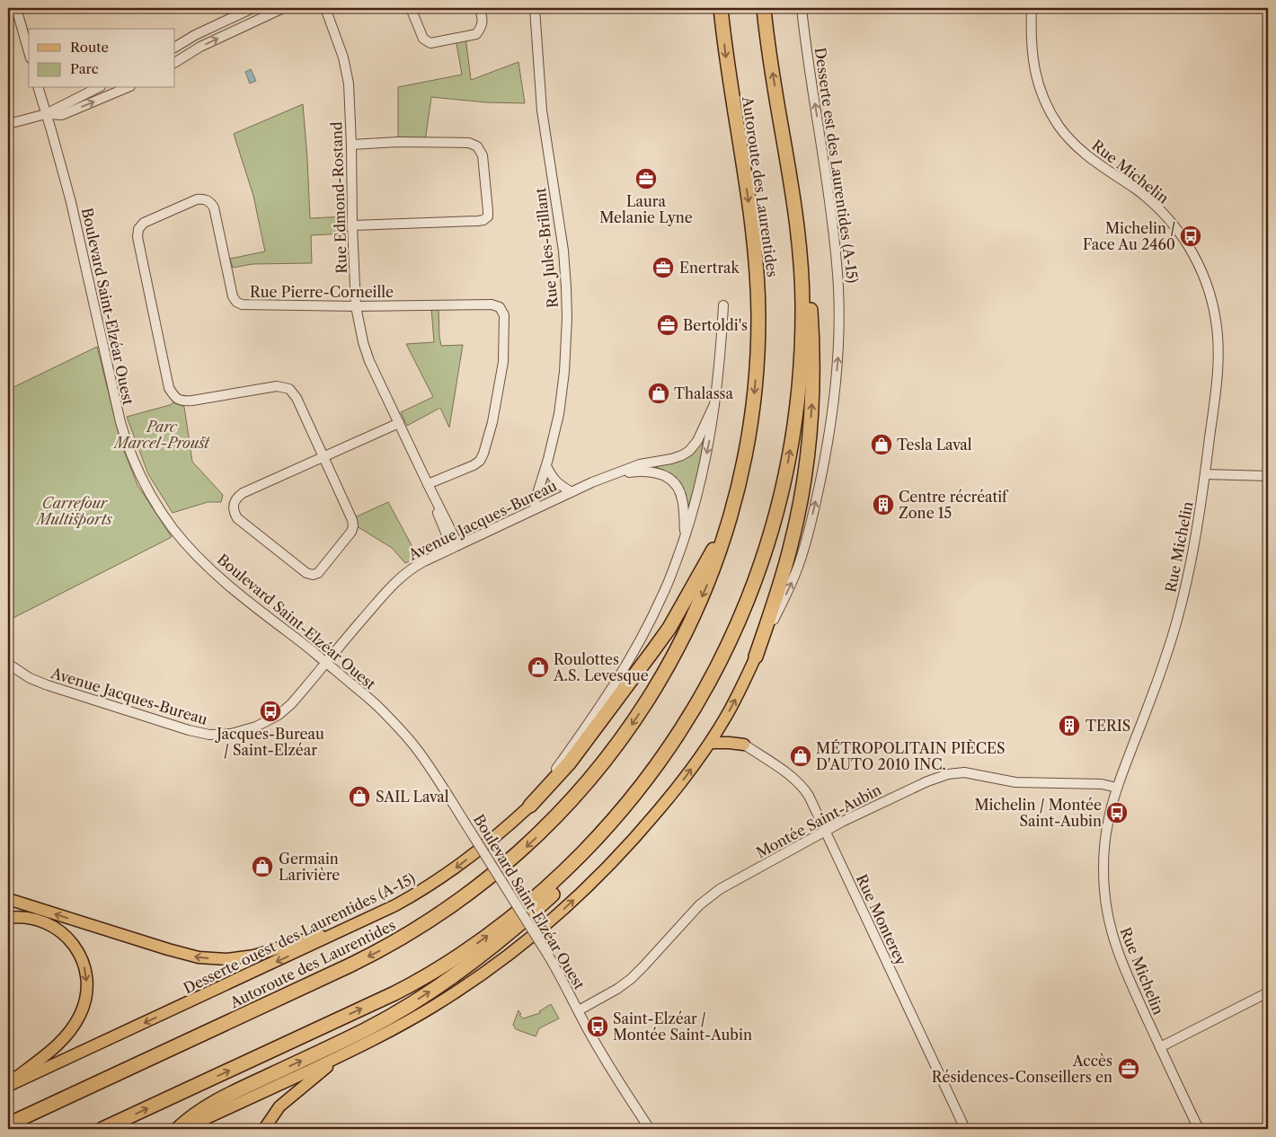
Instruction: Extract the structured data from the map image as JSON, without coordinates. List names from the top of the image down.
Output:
{
  "streets": {
    "highway": ["Autoroute des Laurentides"],
    "main road": ["Desserte est des Laurentides (A-15)", "Desserte ouest des Laurentides (A-15)"],
    "street": [
      "Rue Michelin",
      "Rue Edmond-Rostand",
      "Rue Jules-Brillant",
      "Rue Pierre-Corneille",
      "Boulevard Saint-Elzéar Ouest",
      "Avenue Jacques-Bureau",
      "Montée Saint-Aubin",
      "Rue Monterey"
    ]
  },
  "crossings": [
    ["Rue Michelin", "Montée Saint-Aubin"],
    ["Rue Edmond-Rostand", "Rue Pierre-Corneille"],
    ["Rue Edmond-Rostand", "Avenue Jacques-Bureau"],
    ["Rue Jules-Brillant", "Avenue Jacques-Bureau"],
    ["Boulevard Saint-Elzéar Ouest", "Avenue Jacques-Bureau"],
    ["Boulevard Saint-Elzéar Ouest", "Montée Saint-Aubin"],
    ["Montée Saint-Aubin", "Rue Monterey"]
  ],
  "one_way": ["Desserte est des Laurentides (A-15)", "Desserte ouest des Laurentides (A-15)"],
  "parks": ["Parc Marcel-Proust", "Carrefour Multisports"],
  "places": {
    "office": [
      "Laura Melanie Lyne",
      "Enertrak",
      "Bertoldi's",
      "Accès Résidences-Conseillers en"
    ],
    "bus stop": [
      "Michelin / Face Au 2460",
      "Jacques-Bureau / Saint-Elzéar",
      "Michelin / Montée Saint-Aubin",
      "Saint-Elzéar / Montée Saint-Aubin"
    ],
    "shop": [
      "Thalassa",
      "Tesla Laval",
      "Roulottes A.S. Levesque",
      "MÉTROPOLITAIN PIÈCES D'AUTO 2010 INC.",
      "SAIL Laval",
      "Germain Larivière"
    ],
    "building": ["Centre récréatif Zone 15", "TERIS"]
  },
  "legend": ["Route", "Parc"]
}
